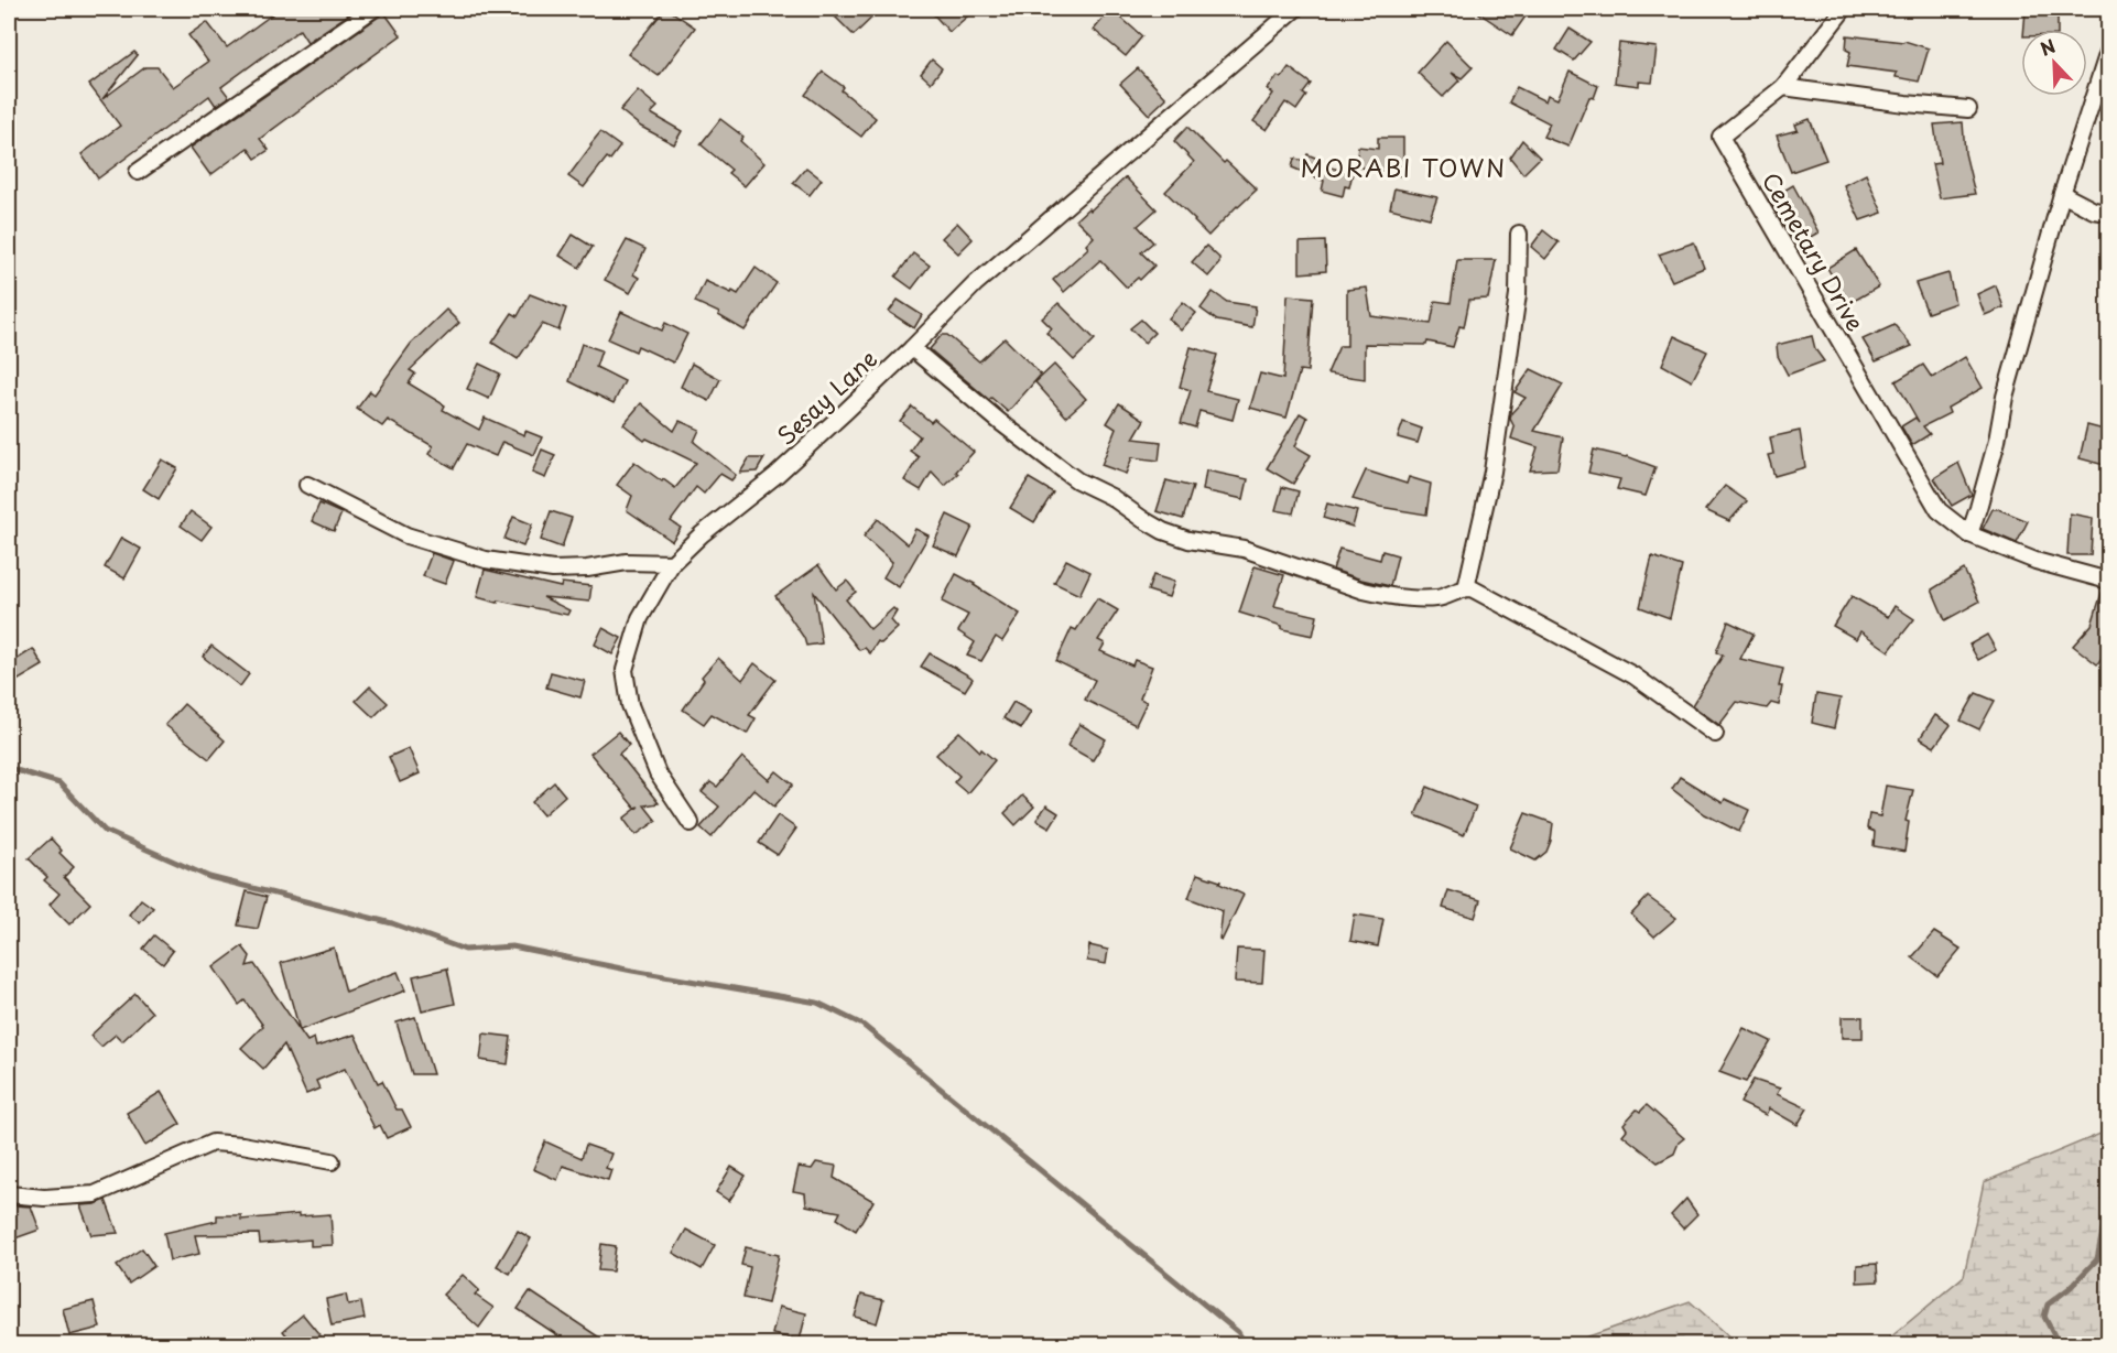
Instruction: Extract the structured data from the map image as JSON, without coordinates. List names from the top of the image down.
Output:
{
  "streets": {
    "street": ["Cemetary Drive", "Sesay Lane"]
  },
  "districts": ["MORABI TOWN"],
  "north": "top left"
}
